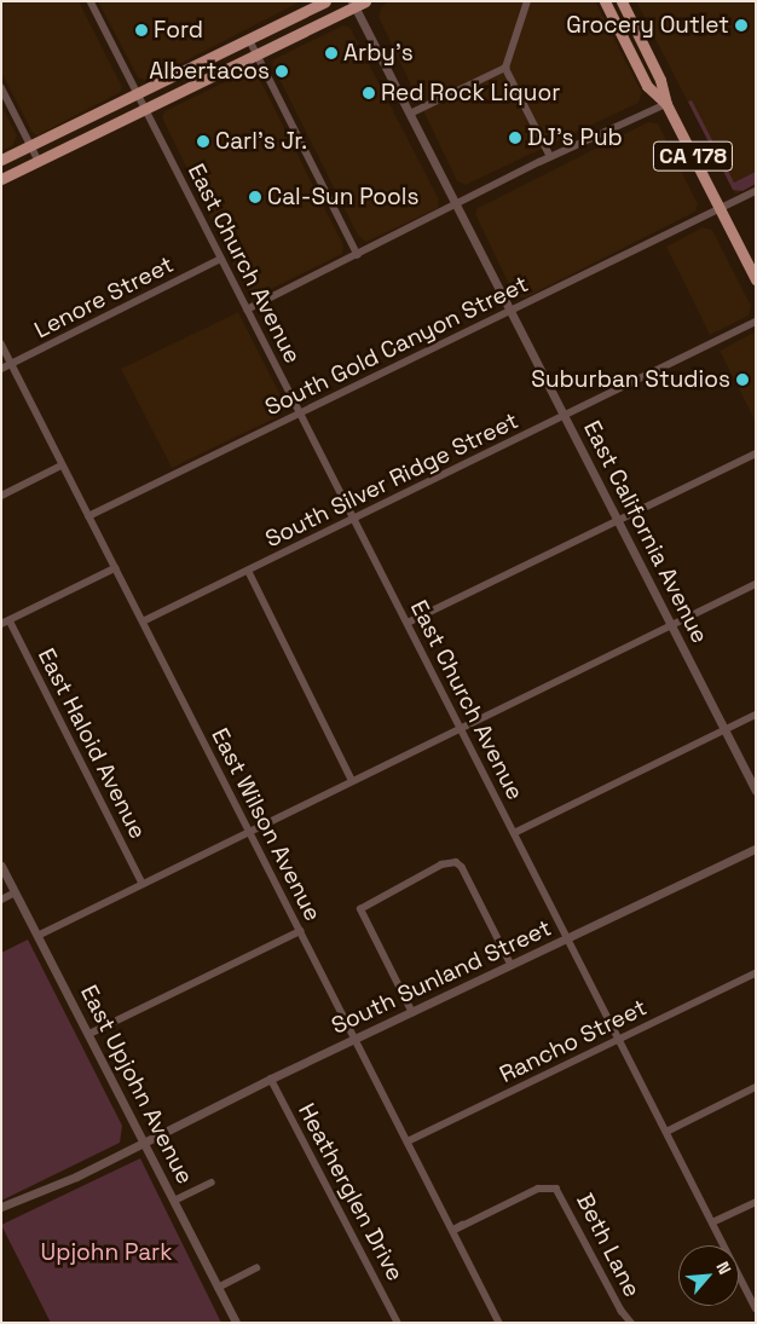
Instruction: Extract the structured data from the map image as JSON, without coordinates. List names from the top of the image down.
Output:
{
  "streets": {
    "main road": ["CA 178"],
    "street": [
      "East Church Avenue",
      "Lenore Street",
      "South Gold Canyon Street",
      "South Silver Ridge Street",
      "East California Avenue",
      "East Haloid Avenue",
      "East Wilson Avenue",
      "South Sunland Street",
      "Rancho Street",
      "East Upjohn Avenue",
      "Heatherglen Drive",
      "Beth Lane"
    ]
  },
  "crossings": [
    ["CA 178", "South Gold Canyon Street"],
    ["East Church Avenue", "Lenore Street"],
    ["East Church Avenue", "South Gold Canyon Street"],
    ["East Church Avenue", "South Silver Ridge Street"],
    ["East Church Avenue", "South Sunland Street"],
    ["East Church Avenue", "Rancho Street"],
    ["Lenore Street", "East Wilson Avenue"],
    ["South Gold Canyon Street", "East California Avenue"],
    ["South Gold Canyon Street", "East Wilson Avenue"],
    ["South Silver Ridge Street", "East California Avenue"],
    ["South Silver Ridge Street", "East Wilson Avenue"],
    ["East Wilson Avenue", "South Sunland Street"],
    ["East Wilson Avenue", "Rancho Street"],
    ["East Wilson Avenue", "Beth Lane"],
    ["South Sunland Street", "East Upjohn Avenue"],
    ["South Sunland Street", "Heatherglen Drive"]
  ],
  "parks": ["Upjohn Park"],
  "places": [
    "Grocery Outlet",
    "Ford",
    "Arby's",
    "Albertacos",
    "Red Rock Liquor",
    "DJ's Pub",
    "Carl's Jr.",
    "Cal-Sun Pools",
    "Suburban Studios"
  ],
  "north": "top right"
}
